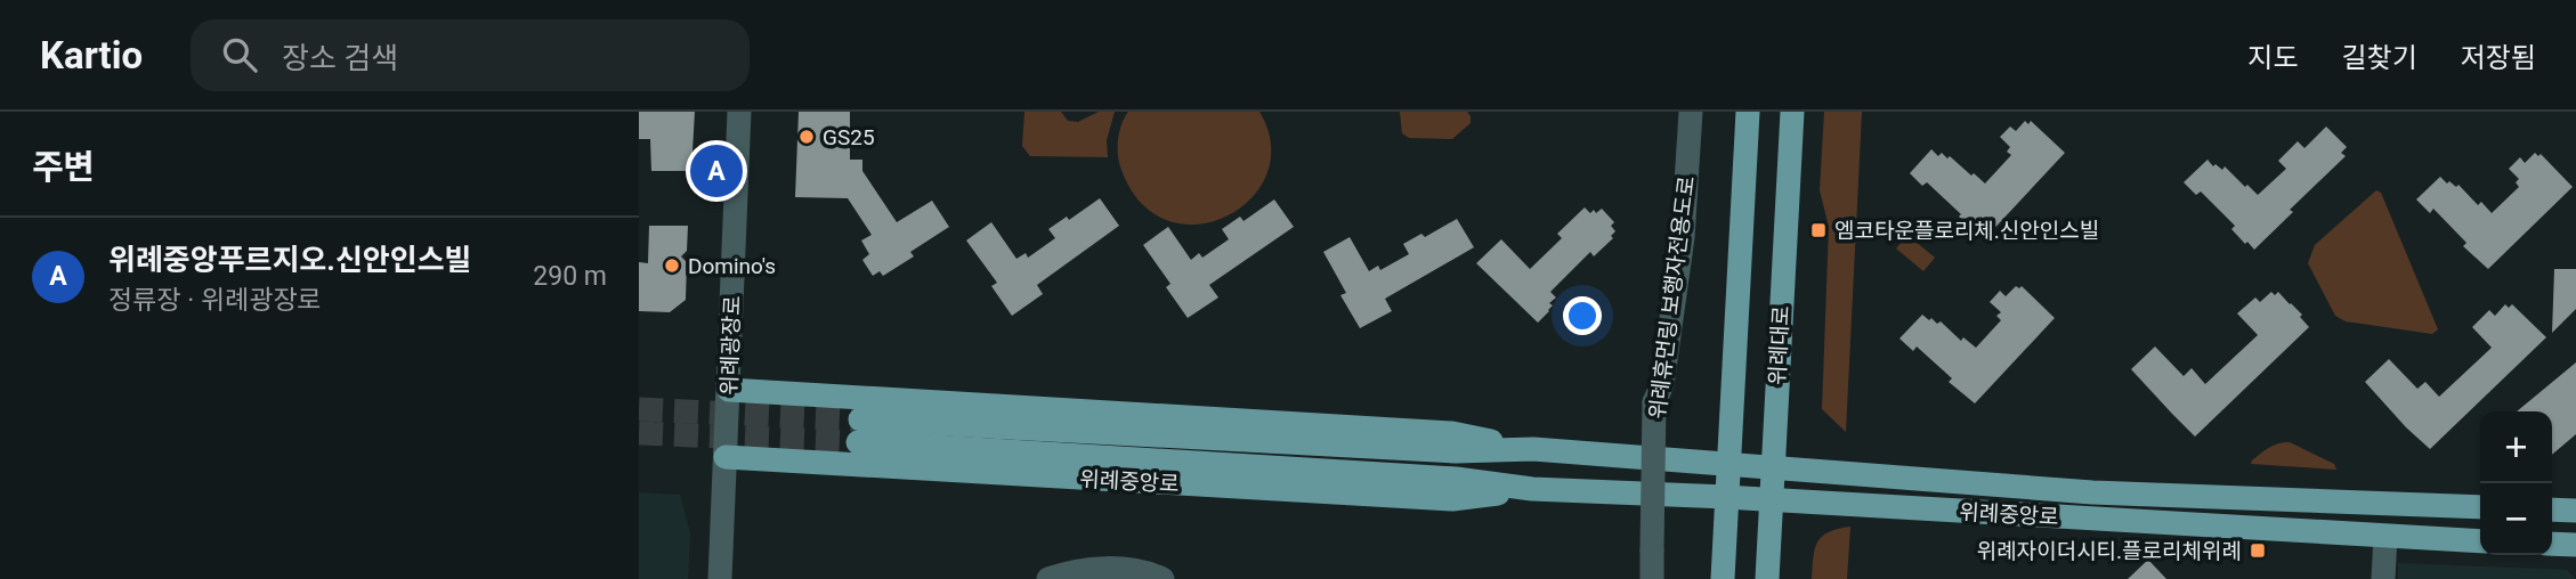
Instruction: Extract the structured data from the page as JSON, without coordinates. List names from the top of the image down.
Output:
{
  "streets": {
    "main road": ["위례대로", "위례중앙로"],
    "street": ["위례휴먼링 보행자전용도로", "위례광장로"]
  },
  "crossings": [
    ["위례광장로", "위례중앙로"],
    ["위례대로", "위례중앙로"]
  ],
  "places": {
    "other": ["GS25", "Domino's"],
    "transit": ["엠코타운플로리체.신안인스빌", "위례자이더시티.플로리체위례"]
  },
  "page": {
    "header": "Kartio",
    "search": "장소 검색",
    "nav": ["지도", "길찾기", "저장됨"],
    "heading": "주변",
    "pins": "A",
    "list": [
      {
        "mark": "A",
        "name": "위례중앙푸르지오.신안인스빌",
        "note": "정류장 · 위례광장로",
        "value": "290 m"
      }
    ],
    "map_buttons": ["+", "−"]
  }
}
